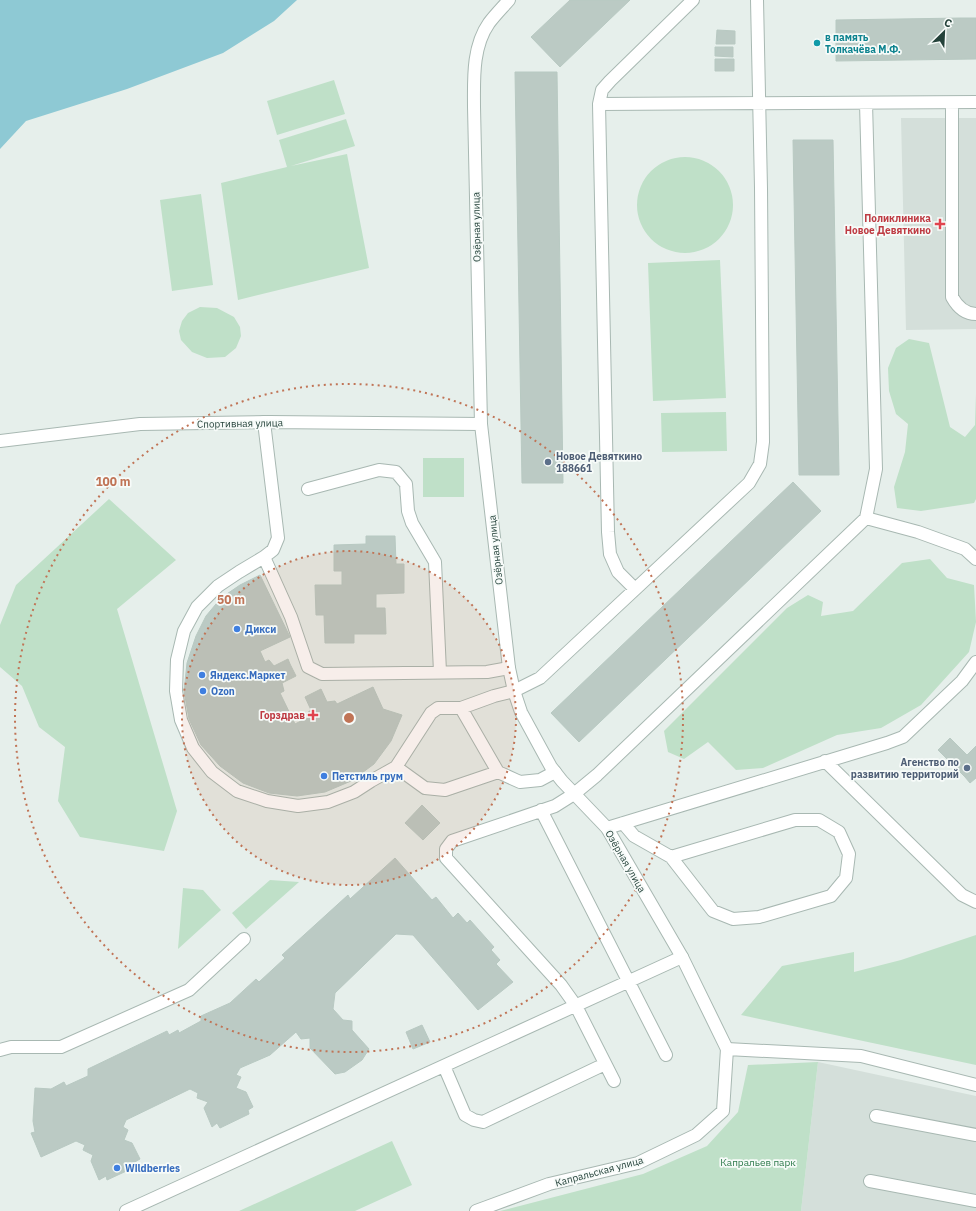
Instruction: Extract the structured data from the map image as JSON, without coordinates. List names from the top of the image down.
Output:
{
  "streets": {
    "street": ["Озёрная улица", "Спортивная улица", "Капральская улица"]
  },
  "crossings": [
    ["Озёрная улица", "Спортивная улица"],
    ["Озёрная улица", "Капральская улица"]
  ],
  "parks": ["Капральев парк"],
  "places": {
    "other": [
      "в память Толкачёва М.Ф.",
      "Новое Девяткино 188661",
      "Дикси",
      "Яндекс.Маркет",
      "Ozon",
      "Агенство по развитию территорий",
      "Петстиль грум",
      "Wildberries"
    ],
    "health": ["Поликлиника Новое Девяткино", "Горздрав"]
  },
  "north": "top right",
  "rings": ["100 m", "50 m"]
}
